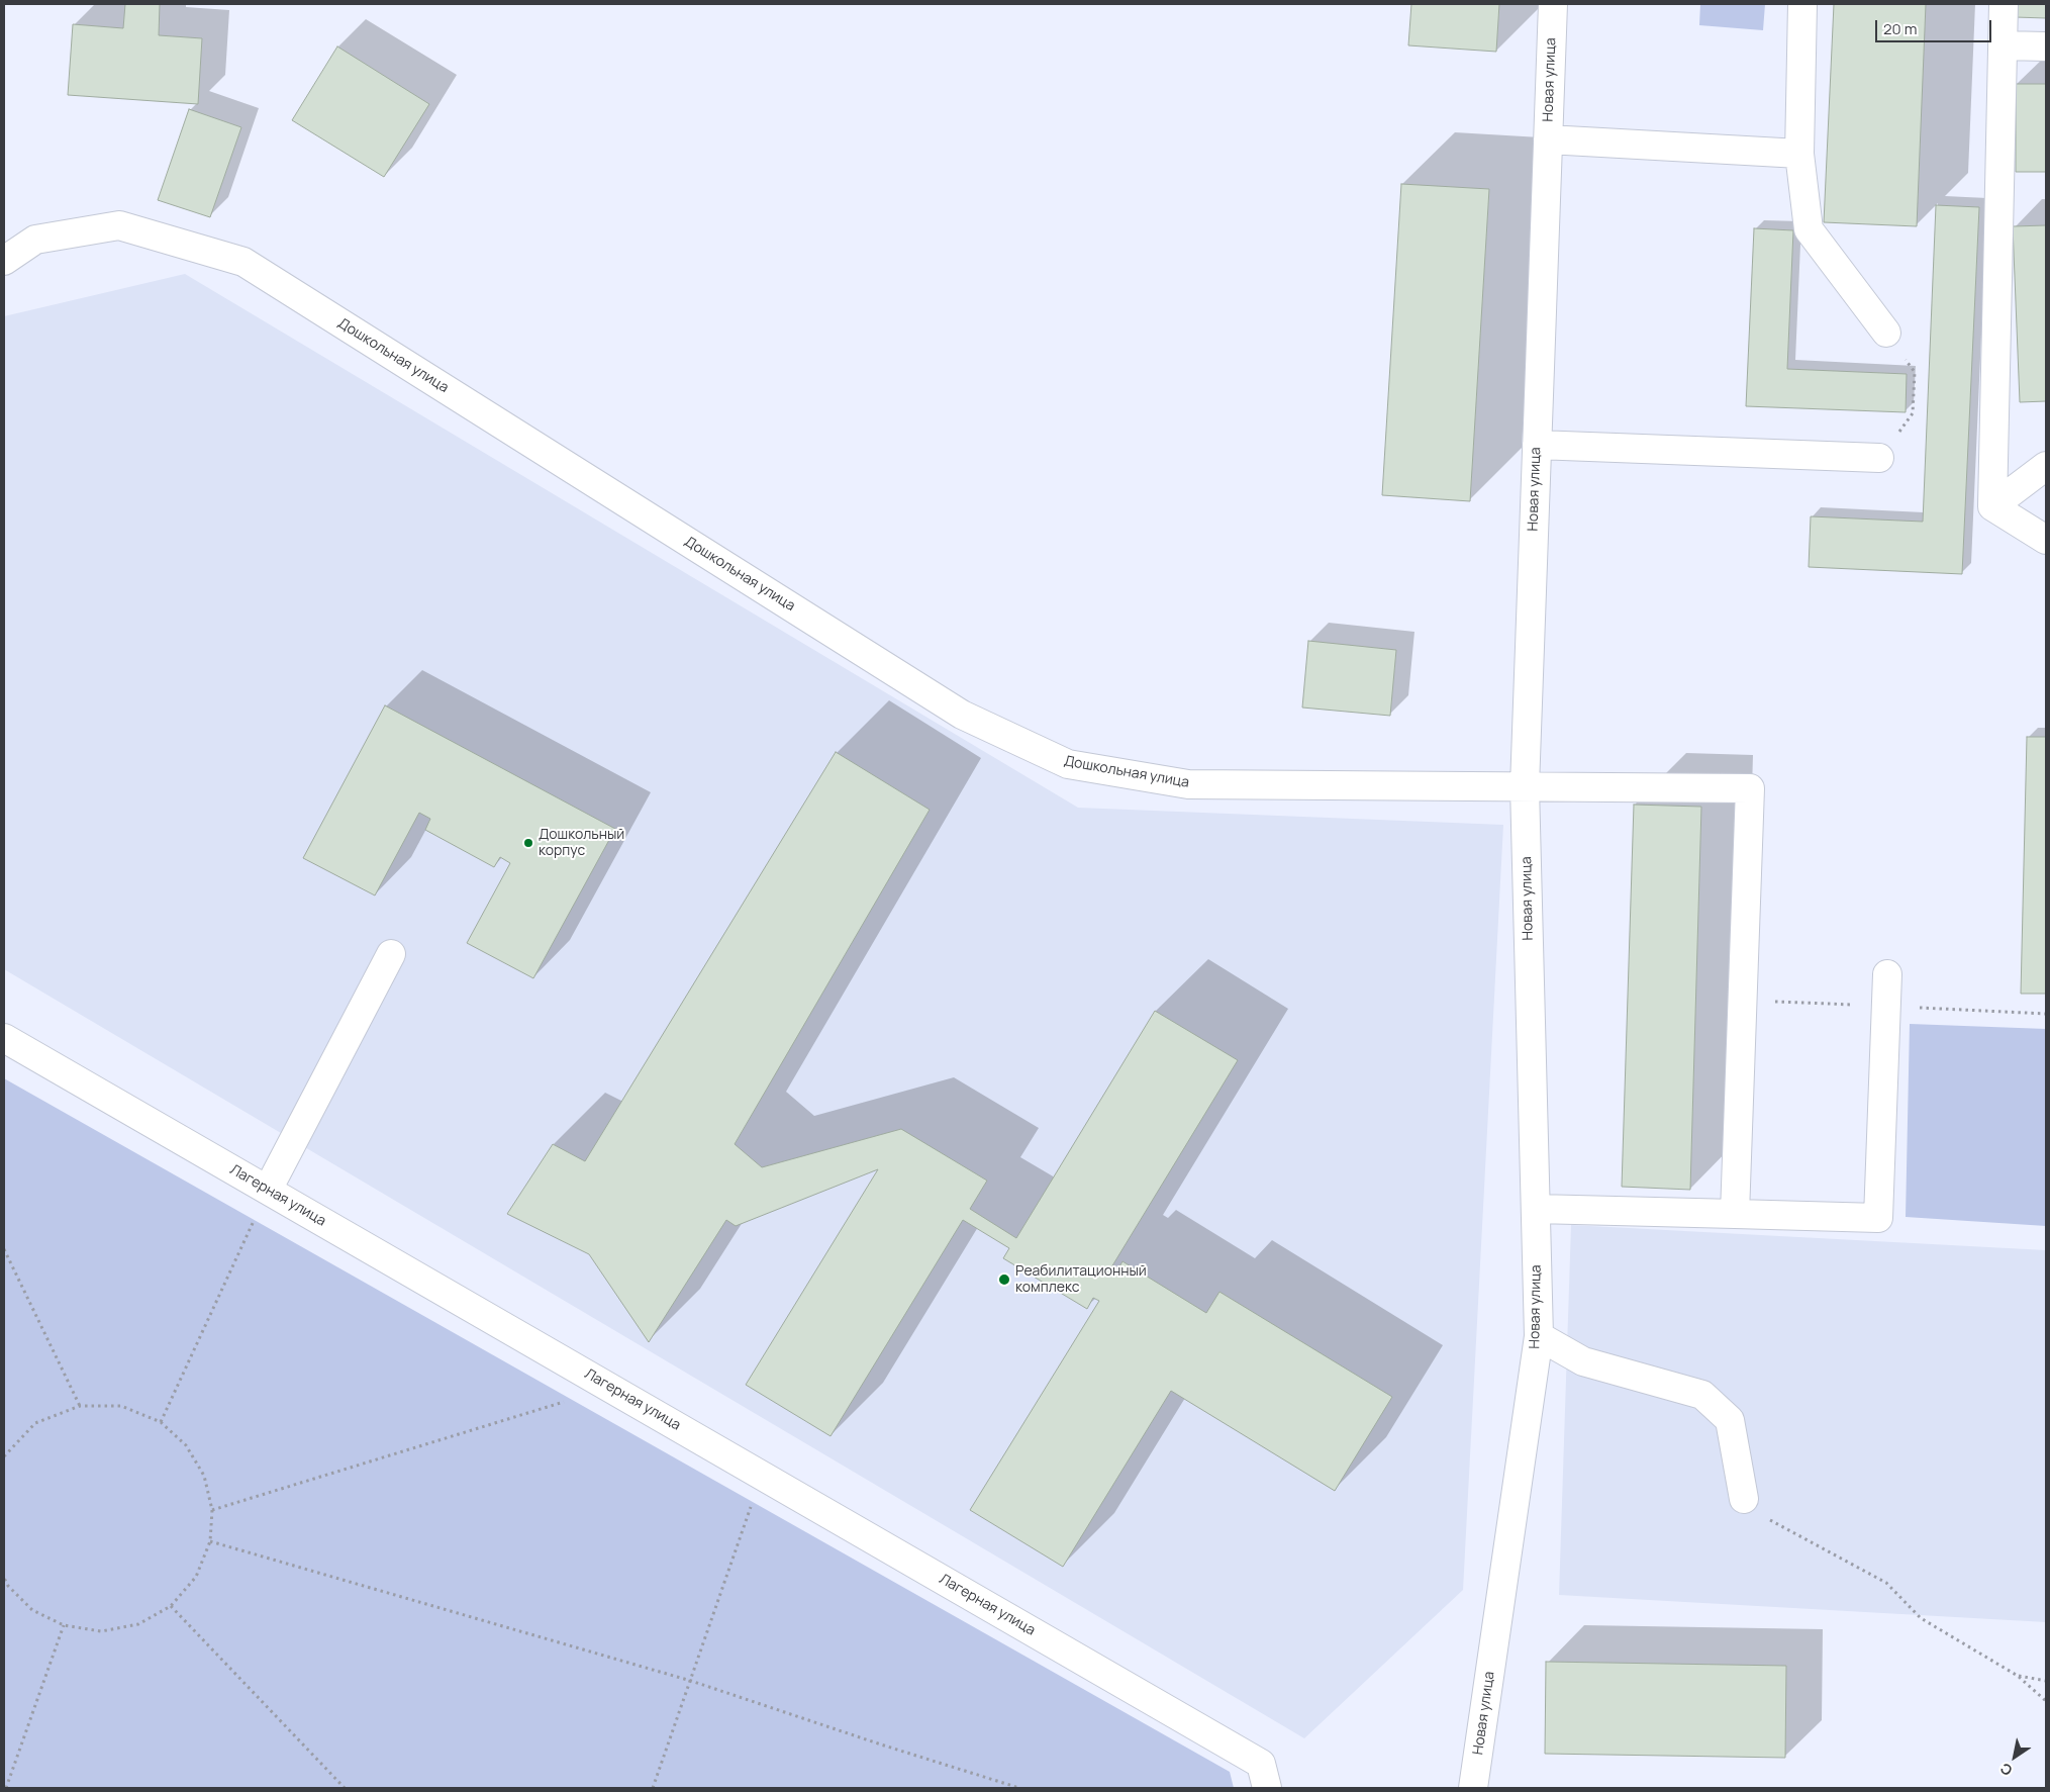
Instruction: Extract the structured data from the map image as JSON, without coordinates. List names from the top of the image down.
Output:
{
  "streets": {
    "street": ["Новая улица", "Дошкольная улица", "Лагерная улица"]
  },
  "crossings": [
    ["Новая улица", "Дошкольная улица"]
  ],
  "places": ["Дошкольный корпус", "Реабилитационный комплекс"],
  "scale_bar": "20 m",
  "north": "bottom left"
}
